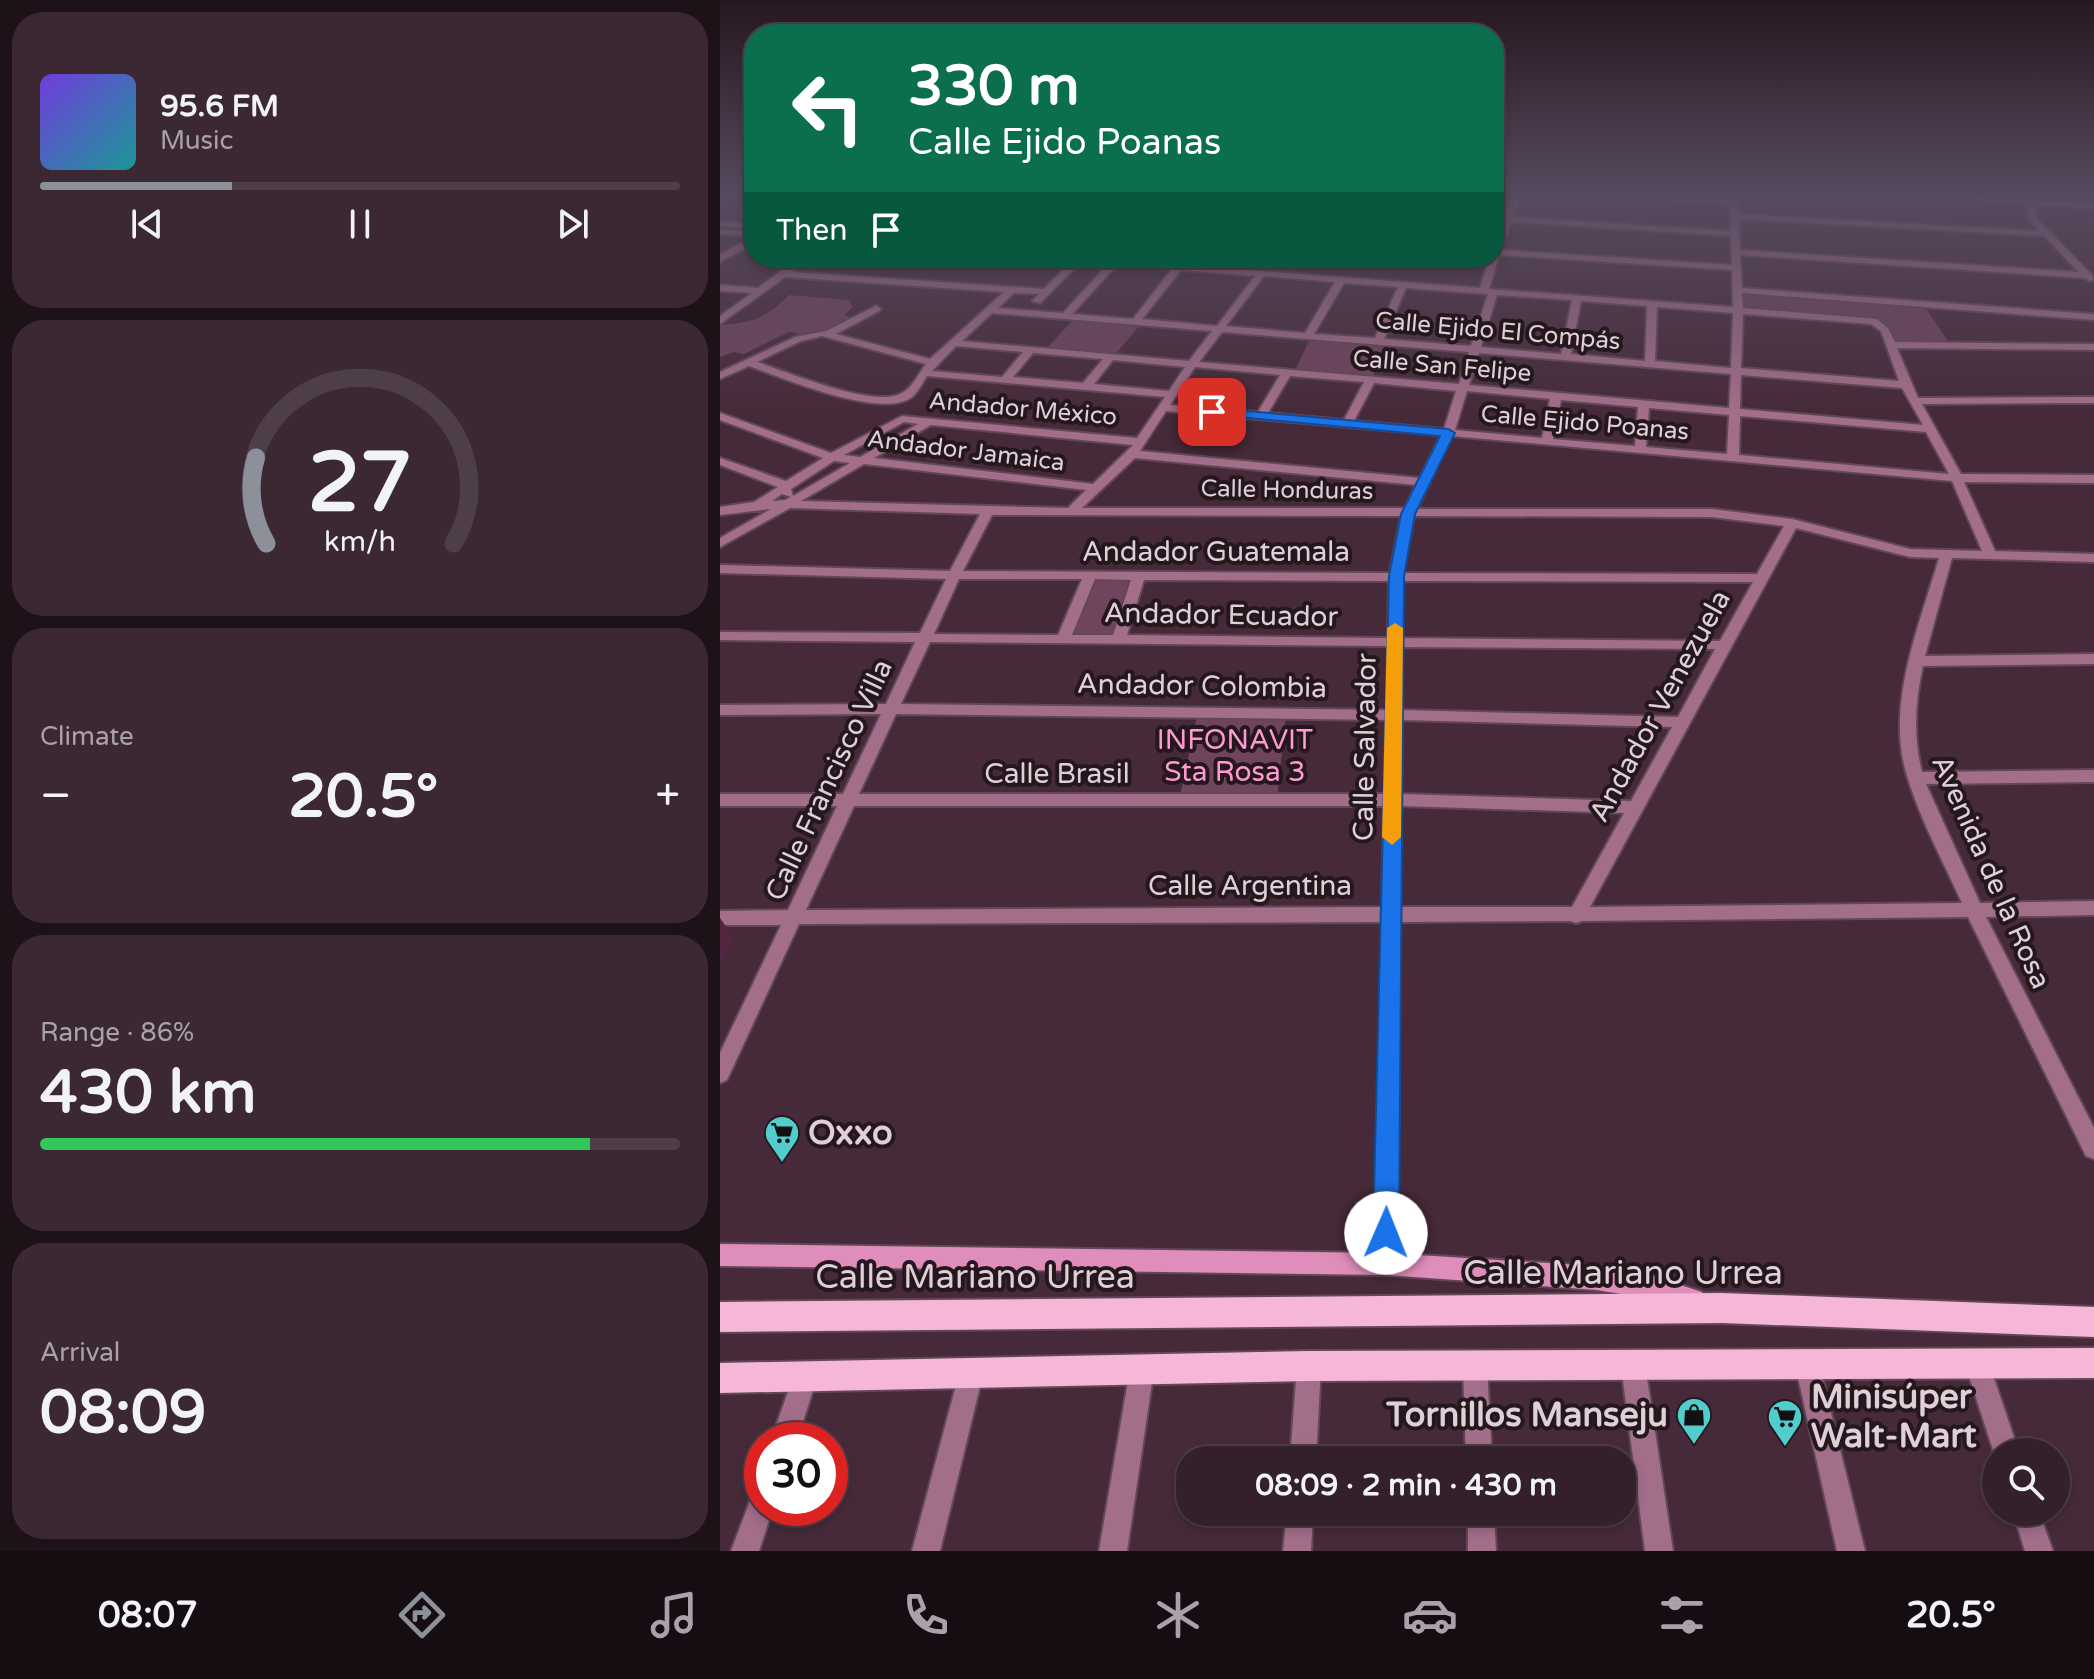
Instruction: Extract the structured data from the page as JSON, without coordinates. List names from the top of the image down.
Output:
{
  "streets": {
    "main road": ["Calle Mariano Urrea"],
    "street": [
      "Calle Ejido El Compás",
      "Calle San Felipe",
      "Andador México",
      "Calle Ejido Poanas",
      "Andador Jamaica",
      "Calle Honduras",
      "Andador Guatemala",
      "Andador Ecuador",
      "Andador Colombia",
      "Andador Venezuela",
      "Calle Salvador",
      "Calle Brasil",
      "Calle Francisco Villa",
      "Avenida de la Rosa",
      "Calle Argentina"
    ]
  },
  "crossings": [
    ["Calle Ejido El Compás", "Calle Salvador"],
    ["Calle San Felipe", "Calle Salvador"],
    ["Andador México", "Calle Salvador"],
    ["Calle Ejido Poanas", "Calle Salvador"],
    ["Calle Honduras", "Andador Venezuela"],
    ["Calle Honduras", "Calle Salvador"],
    ["Calle Honduras", "Calle Francisco Villa"],
    ["Calle Honduras", "Avenida de la Rosa"],
    ["Andador Guatemala", "Andador Venezuela"],
    ["Andador Guatemala", "Calle Salvador"],
    ["Andador Guatemala", "Calle Francisco Villa"],
    ["Andador Ecuador", "Andador Venezuela"],
    ["Andador Ecuador", "Calle Salvador"],
    ["Andador Ecuador", "Calle Francisco Villa"],
    ["Andador Colombia", "Andador Venezuela"],
    ["Andador Colombia", "Calle Salvador"],
    ["Andador Colombia", "Calle Francisco Villa"],
    ["Andador Venezuela", "Calle Brasil"],
    ["Andador Venezuela", "Calle Argentina"],
    ["Calle Salvador", "Calle Brasil"],
    ["Calle Salvador", "Calle Argentina"],
    ["Calle Brasil", "Calle Francisco Villa"],
    ["Calle Francisco Villa", "Calle Argentina"],
    ["Avenida de la Rosa", "Calle Argentina"]
  ],
  "parks": ["INFONAVIT Sta Rosa 3"],
  "places": {
    "supermarket": ["Oxxo", "Minisúper Walt-Mart"],
    "shop": ["Tornillos Manseju"]
  },
  "page": {
    "turn": ["330 m", "Calle Ejido Poanas"],
    "song": ["95.6 FM", "Music"],
    "then": "Then",
    "tile": [
      "Climate",
      ["Range · 86%", "430 km"],
      ["Arrival", "08:09"]
    ],
    "heat": ["−", "20.5°", "+"],
    "limit": "30",
    "trip": "08:09 · 2 min · 430 m",
    "tabs": ["08:07", "20.5°"],
    "gauge": ["27", "km/h"]
  }
}
